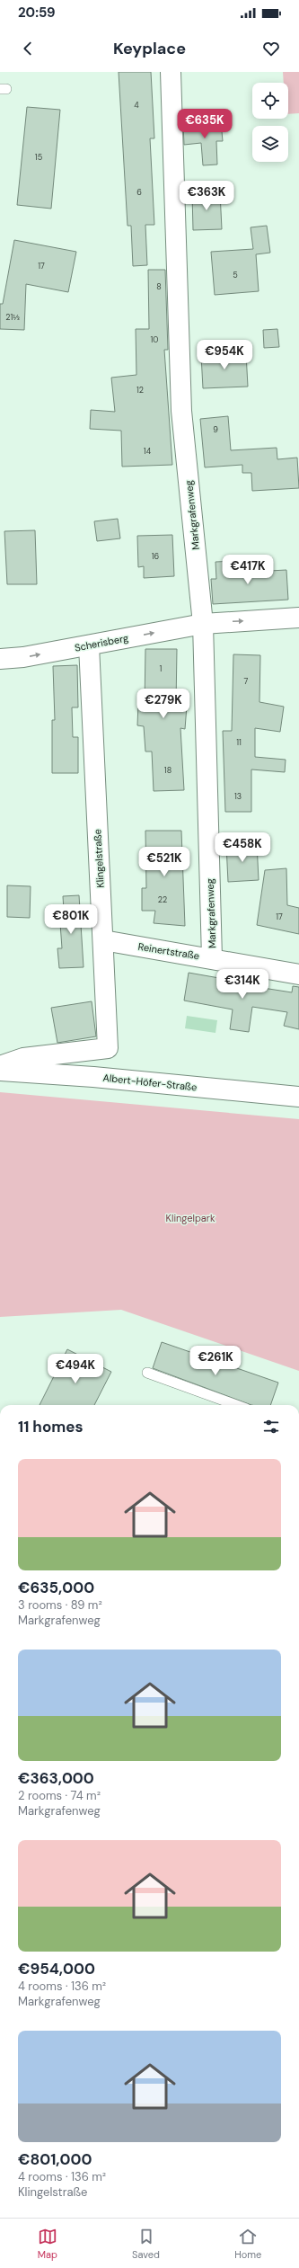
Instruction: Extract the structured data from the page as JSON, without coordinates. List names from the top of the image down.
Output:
{
  "streets": {
    "street": [
      "Markgrafenweg",
      "Scherisberg",
      "Klingelstraße",
      "Reinertstraße",
      "Albert-Höfer-Straße"
    ]
  },
  "crossings": [
    ["Markgrafenweg", "Scherisberg"],
    ["Markgrafenweg", "Reinertstraße"],
    ["Scherisberg", "Klingelstraße"],
    ["Klingelstraße", "Reinertstraße"]
  ],
  "one_way": ["Scherisberg"],
  "parks": ["Klingelpark"],
  "house_numbers": [
    "4",
    "15",
    "6",
    "17",
    "5",
    "8",
    "21⅓",
    "10",
    "12",
    "9",
    "14",
    "16",
    "1",
    "7",
    "11",
    "18",
    "13",
    "22",
    "17"
  ],
  "page": {
    "status": "20:59",
    "header": "Keyplace",
    "price": [
      "€635K",
      "€363K",
      "€954K",
      "€417K",
      "€279K",
      "€458K",
      "€521K",
      "€801K",
      "€314K",
      "€261K",
      "€494K"
    ],
    "heading": "11 homes",
    "list": [
      {
        "name": "€635,000",
        "note": "3 rooms · 89 m² · Markgrafenweg"
      },
      {
        "name": "€363,000",
        "note": "2 rooms · 74 m² · Markgrafenweg"
      },
      {
        "name": "€954,000",
        "note": "4 rooms · 136 m² · Markgrafenweg"
      },
      {
        "name": "€801,000",
        "note": "4 rooms · 136 m² · Klingelstraße"
      }
    ],
    "tabs": ["Map", "Saved", "Home"]
  }
}
